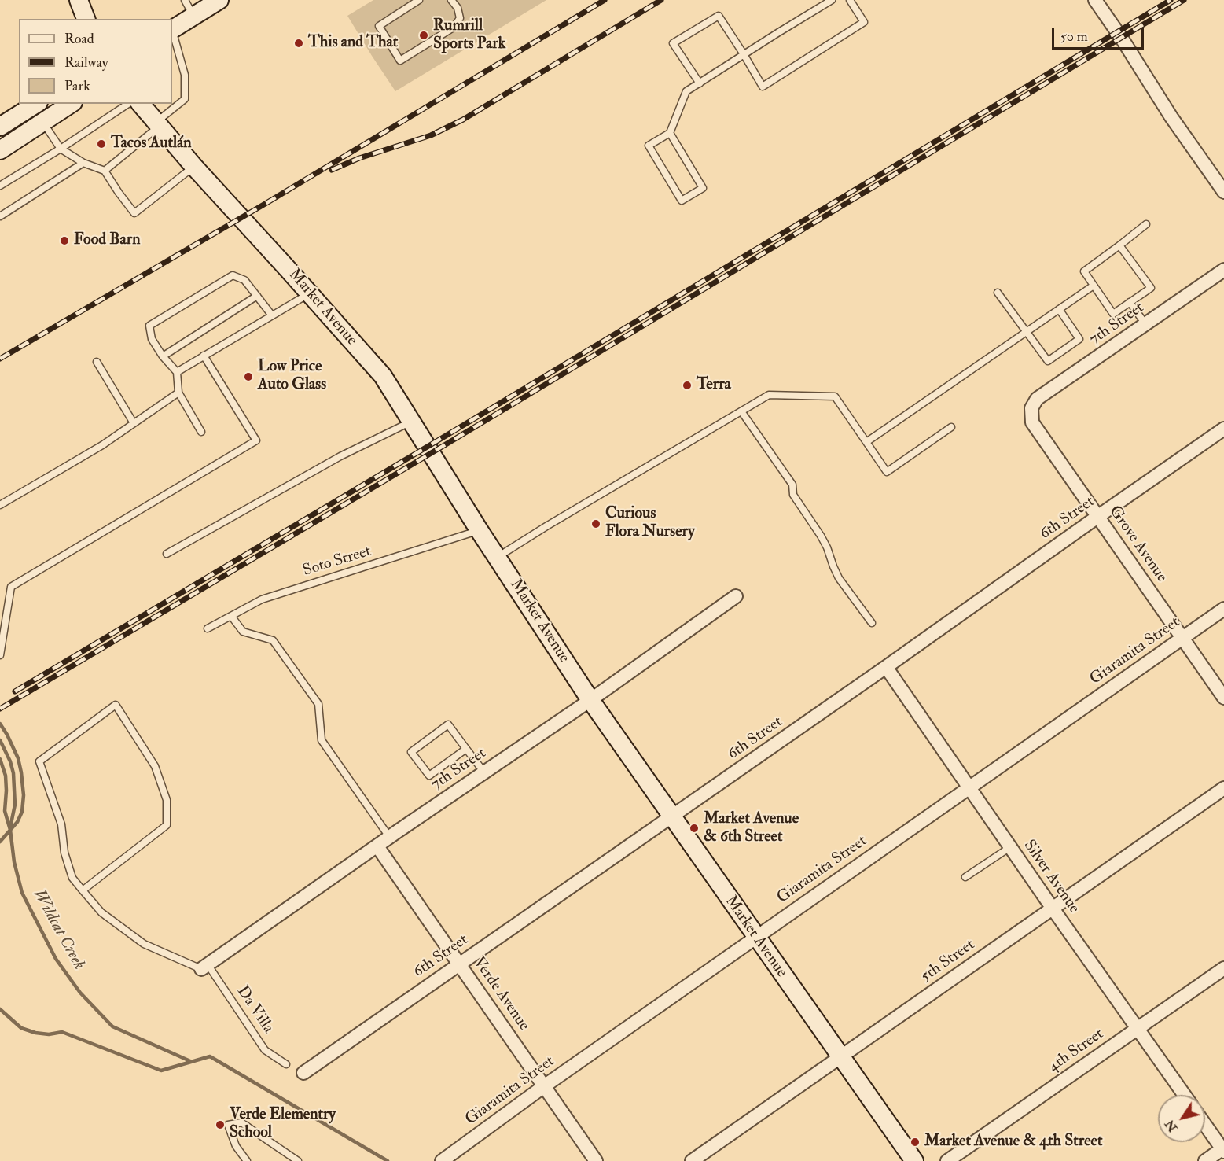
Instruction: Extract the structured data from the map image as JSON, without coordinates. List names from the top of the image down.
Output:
{
  "streets": {
    "street": [
      "Market Avenue",
      "7th Street",
      "6th Street",
      "Grove Avenue",
      "Giaramita Street",
      "Silver Avenue",
      "5th Street",
      "Verde Avenue",
      "4th Street"
    ],
    "lane": ["Soto Street", "Da Villa"]
  },
  "crossings": [
    ["Market Avenue", "7th Street"],
    ["Market Avenue", "6th Street"],
    ["Market Avenue", "Soto Street"],
    ["Market Avenue", "Giaramita Street"],
    ["Market Avenue", "5th Street"],
    ["7th Street", "Grove Avenue"],
    ["7th Street", "Verde Avenue"],
    ["7th Street", "Da Villa"],
    ["6th Street", "Grove Avenue"],
    ["6th Street", "Silver Avenue"],
    ["6th Street", "Verde Avenue"],
    ["Grove Avenue", "Giaramita Street"],
    ["Giaramita Street", "Silver Avenue"],
    ["Giaramita Street", "Verde Avenue"],
    ["Silver Avenue", "5th Street"],
    ["Silver Avenue", "4th Street"]
  ],
  "water": ["Wildcat Creek"],
  "places": [
    "Rumrill Sports Park",
    "This and That",
    "Tacos Autlán",
    "Food Barn",
    "Low Price Auto Glass",
    "Terra",
    "Curious Flora Nursery",
    "Market Avenue & 6th Street",
    "Verde Elementry School",
    "Market Avenue & 4th Street"
  ],
  "legend": ["Road", "Railway", "Park"],
  "scale_bar": "50 m",
  "north": "bottom left"
}
